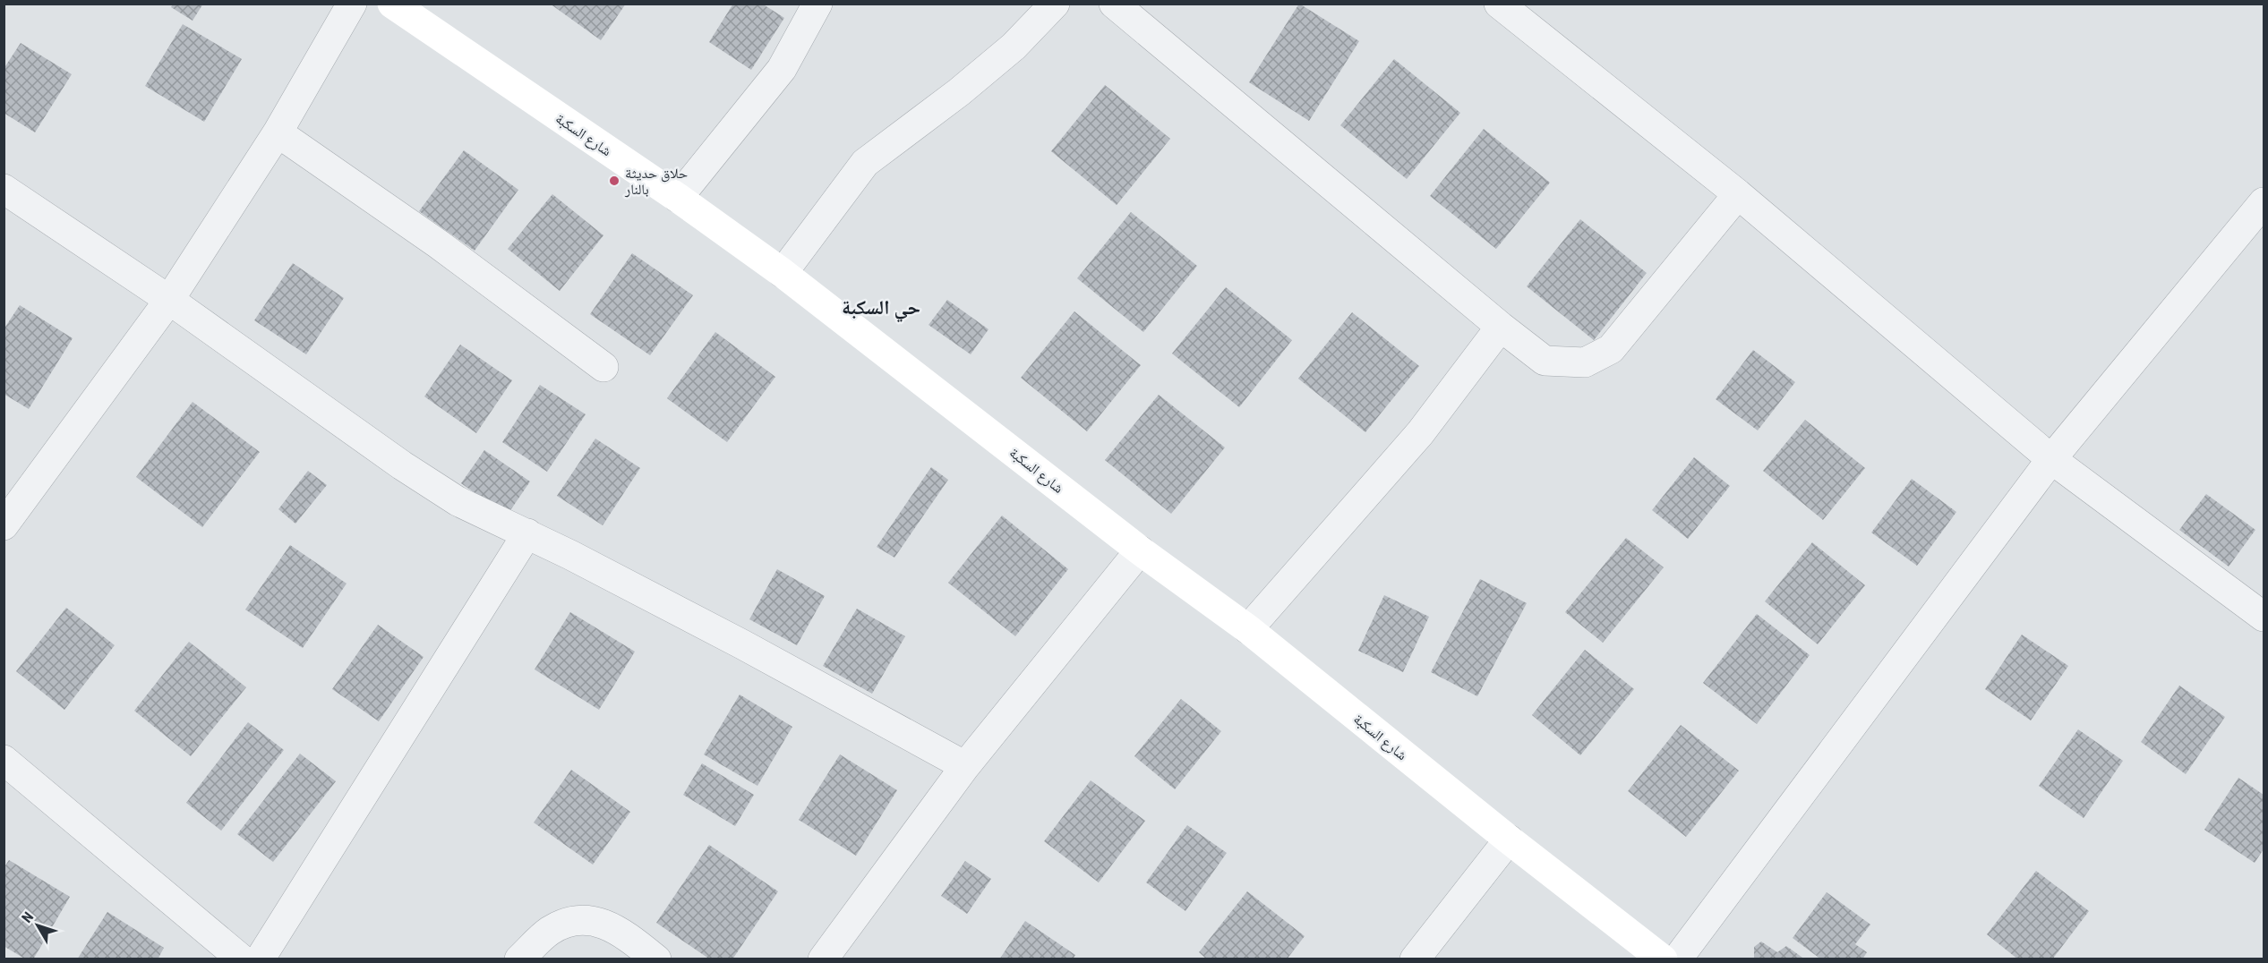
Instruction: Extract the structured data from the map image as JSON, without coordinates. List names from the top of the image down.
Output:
{
  "streets": {
    "main road": ["شارع السكبة"]
  },
  "districts": ["حي السكبة"],
  "places": ["حلاق حديثة بالنار"],
  "north": "top left"
}
